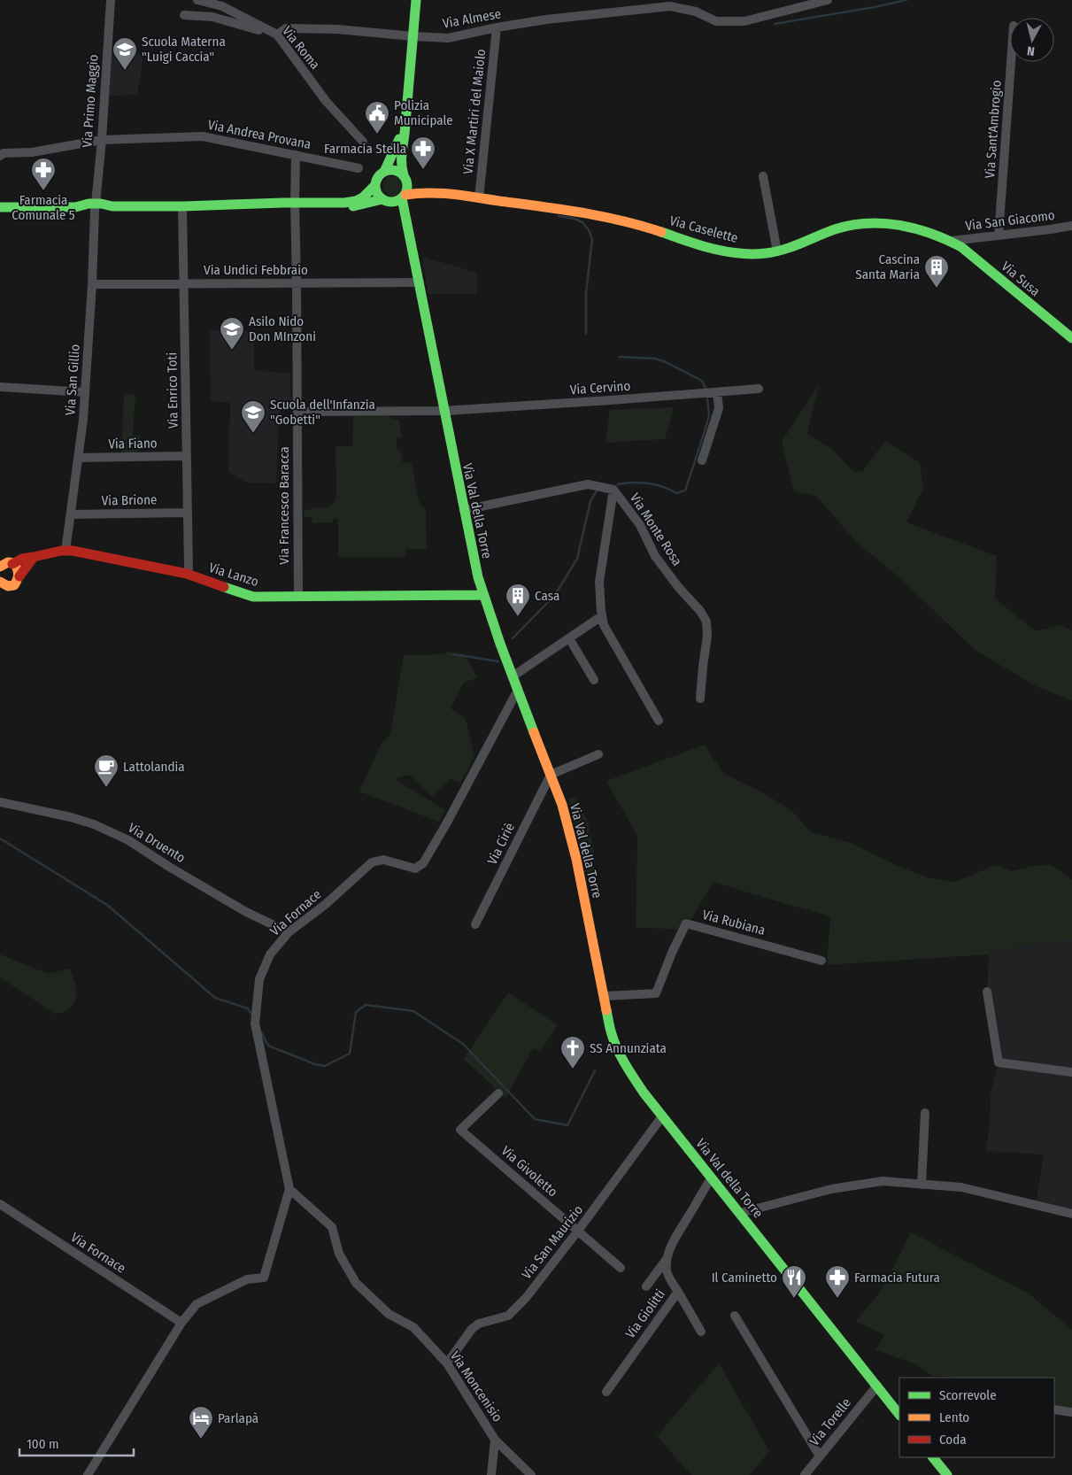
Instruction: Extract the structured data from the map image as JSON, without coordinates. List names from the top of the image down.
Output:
{
  "streets": {
    "street": [
      "Via Almese",
      "Via Roma",
      "Via Primo Maggio",
      "Via X Martiri del Maiolo",
      "Via Sant'Ambrogio",
      "Via Andrea Provana",
      "Via San Giacomo",
      "Via Caselette",
      "Via Undici Febbraio",
      "Via Susa",
      "Via San Gillio",
      "Via Cervino",
      "Via Enrico Toti",
      "Via Fiano",
      "Via Brione",
      "Via Francesco Baracca",
      "Via Val della Torre",
      "Via Monte Rosa",
      "Via Lanzo",
      "Via Druento",
      "Via Ciriè",
      "Via Fornace",
      "Via Rubiana",
      "Via Givoletto",
      "Via San Maurizio",
      "Via Giolitti",
      "Via Moncenisio",
      "Via Torelle"
    ]
  },
  "crossings": [
    ["Via Almese", "Via Roma"],
    ["Via Almese", "Via X Martiri del Maiolo"],
    ["Via Primo Maggio", "Via Andrea Provana"],
    ["Via Primo Maggio", "Via San Gillio"],
    ["Via X Martiri del Maiolo", "Via Caselette"],
    ["Via Sant'Ambrogio", "Via San Giacomo"],
    ["Via Andrea Provana", "Via Francesco Baracca"],
    ["Via San Giacomo", "Via Caselette"],
    ["Via San Giacomo", "Via Susa"],
    ["Via Caselette", "Via Susa"],
    ["Via Caselette", "Via Val della Torre"],
    ["Via Undici Febbraio", "Via San Gillio"],
    ["Via Undici Febbraio", "Via Enrico Toti"],
    ["Via Undici Febbraio", "Via Francesco Baracca"],
    ["Via Undici Febbraio", "Via Val della Torre"],
    ["Via San Gillio", "Via Fiano"],
    ["Via San Gillio", "Via Brione"],
    ["Via San Gillio", "Via Lanzo"],
    ["Via Cervino", "Via Francesco Baracca"],
    ["Via Cervino", "Via Val della Torre"],
    ["Via Enrico Toti", "Via Fiano"],
    ["Via Enrico Toti", "Via Brione"],
    ["Via Enrico Toti", "Via Lanzo"],
    ["Via Francesco Baracca", "Via Lanzo"],
    ["Via Val della Torre", "Via Monte Rosa"],
    ["Via Val della Torre", "Via Lanzo"],
    ["Via Val della Torre", "Via Ciriè"],
    ["Via Val della Torre", "Via Fornace"],
    ["Via Val della Torre", "Via Rubiana"],
    ["Via Val della Torre", "Via San Maurizio"],
    ["Via Val della Torre", "Via Giolitti"],
    ["Via Val della Torre", "Via Torelle"],
    ["Via Druento", "Via Fornace"],
    ["Via Fornace", "Via Moncenisio"],
    ["Via Givoletto", "Via San Maurizio"],
    ["Via San Maurizio", "Via Moncenisio"]
  ],
  "places": {
    "school or university": ["Scuola Materna \"Luigi Caccia\"", "Asilo Nido Don MInzoni", "Scuola dell'Infanzia \"Gobetti\""],
    "public building": ["Polizia Municipale"],
    "pharmacy": ["Farmacia Stella", "Farmacia Comunale 5", "Farmacia Futura"],
    "building": ["Cascina Santa Maria", "Casa"],
    "cafe": ["Lattolandia"],
    "church": ["SS Annunziata"],
    "restaurant": ["Il Caminetto"],
    "hotel": ["Parlapà"]
  },
  "legend": ["Scorrevole", "Lento", "Coda"],
  "scale_bar": "100 m",
  "north": "bottom"
}
